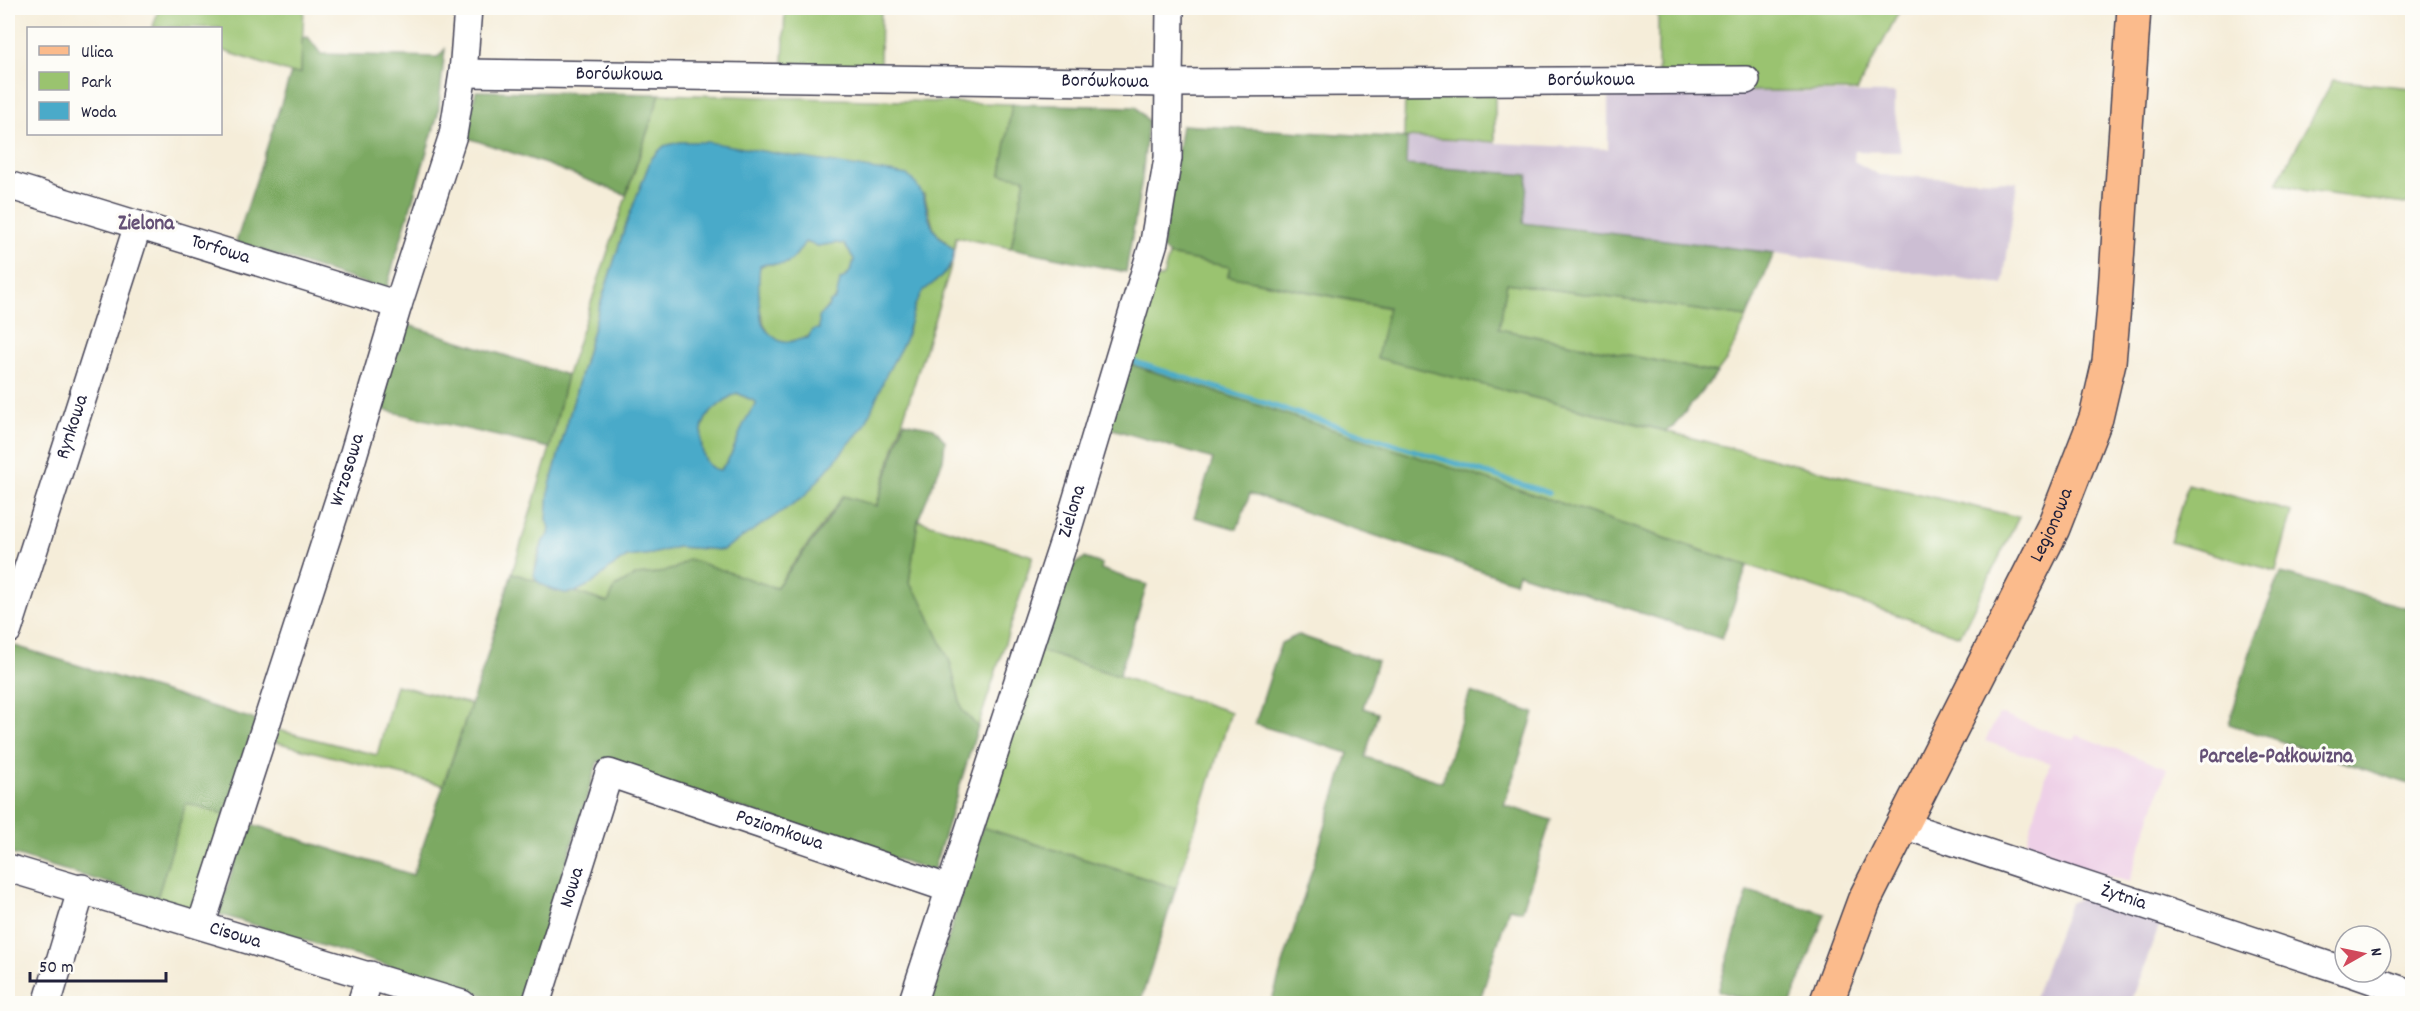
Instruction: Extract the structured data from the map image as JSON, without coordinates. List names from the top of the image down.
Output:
{
  "streets": {
    "main road": ["Legionowa"],
    "street": [
      "Borówkowa",
      "Torfowa",
      "Rynkowa",
      "Wrzosowa",
      "Zielona",
      "Poziomkowa",
      "Nowa",
      "Żytnia",
      "Cisowa"
    ]
  },
  "crossings": [
    ["Borówkowa", "Wrzosowa"],
    ["Borówkowa", "Zielona"],
    ["Torfowa", "Rynkowa"],
    ["Torfowa", "Wrzosowa"],
    ["Wrzosowa", "Cisowa"],
    ["Zielona", "Poziomkowa"],
    ["Legionowa", "Żytnia"],
    ["Poziomkowa", "Nowa"]
  ],
  "districts": ["Zielona", "Parcele-Pałkowizna"],
  "legend": ["Ulica", "Park", "Woda"],
  "scale_bar": "50 m",
  "north": "right"
}
